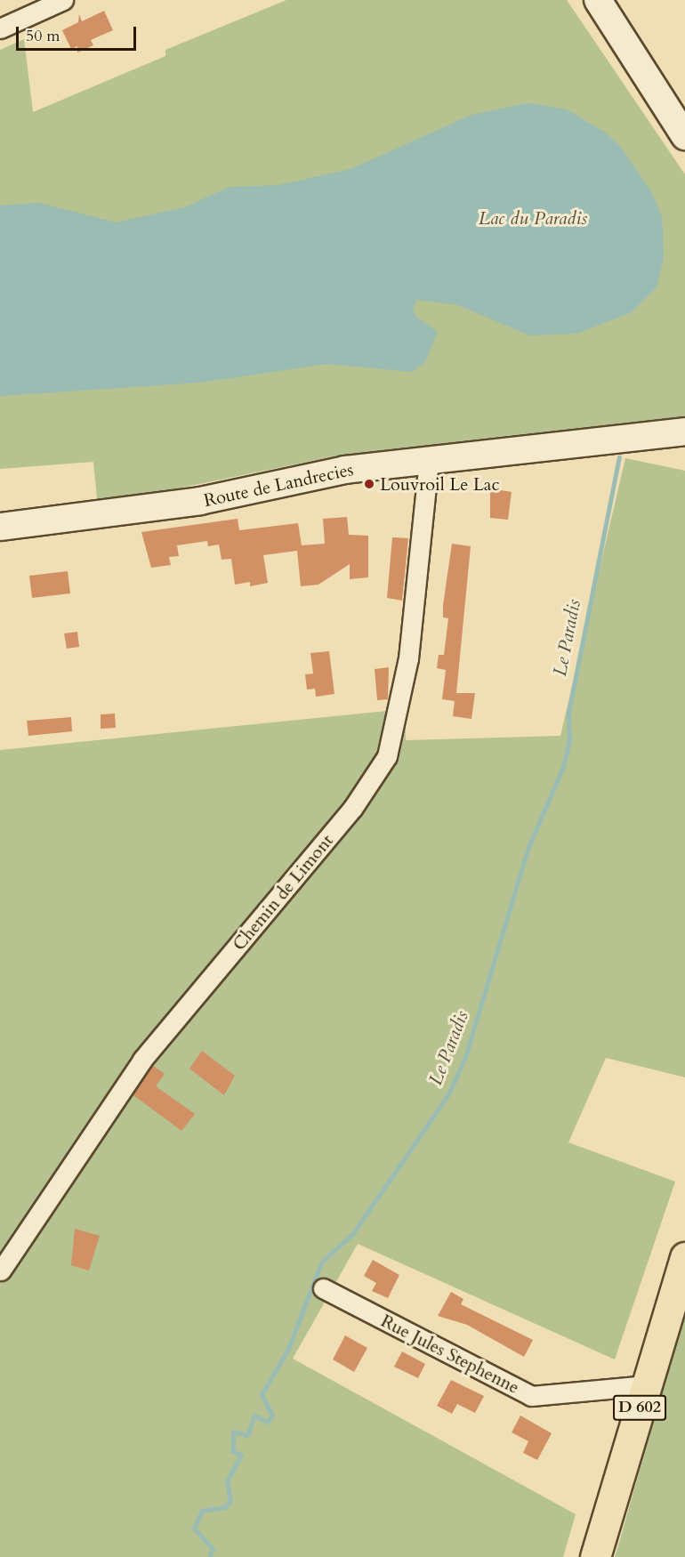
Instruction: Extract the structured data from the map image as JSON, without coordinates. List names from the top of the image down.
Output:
{
  "streets": {
    "main road": ["Route de Landrecies", "D 602"],
    "street": ["Chemin de Limont", "Rue Jules Stephenne"]
  },
  "crossings": [
    ["Route de Landrecies", "Chemin de Limont"],
    ["Rue Jules Stephenne", "D 602"]
  ],
  "water": ["Lac du Paradis", "Le Paradis"],
  "places": ["Louvroil Le Lac"],
  "scale_bar": "50 m"
}
